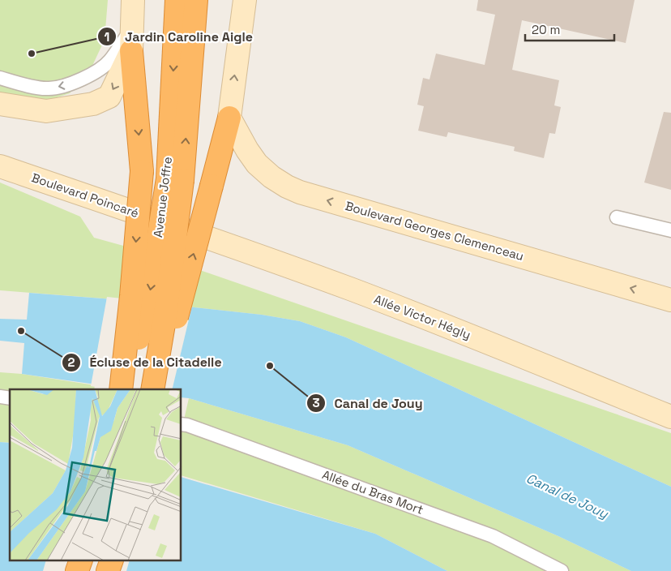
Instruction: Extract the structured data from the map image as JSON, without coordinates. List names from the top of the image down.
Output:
{
  "streets": {
    "highway": ["Avenue Joffre"],
    "street": ["Boulevard Poincaré", "Boulevard Georges Clemenceau", "Allée Victor Hégly"],
    "lane": ["Allée du Bras Mort"]
  },
  "crossings": [
    ["Boulevard Poincaré", "Allée Victor Hégly"]
  ],
  "one_way": ["Boulevard Georges Clemenceau"],
  "water": ["Canal de Jouy"],
  "places": ["Jardin Caroline Aigle", "Écluse de la Citadelle", "Canal de Jouy"],
  "scale_bar": "20 m"
}
